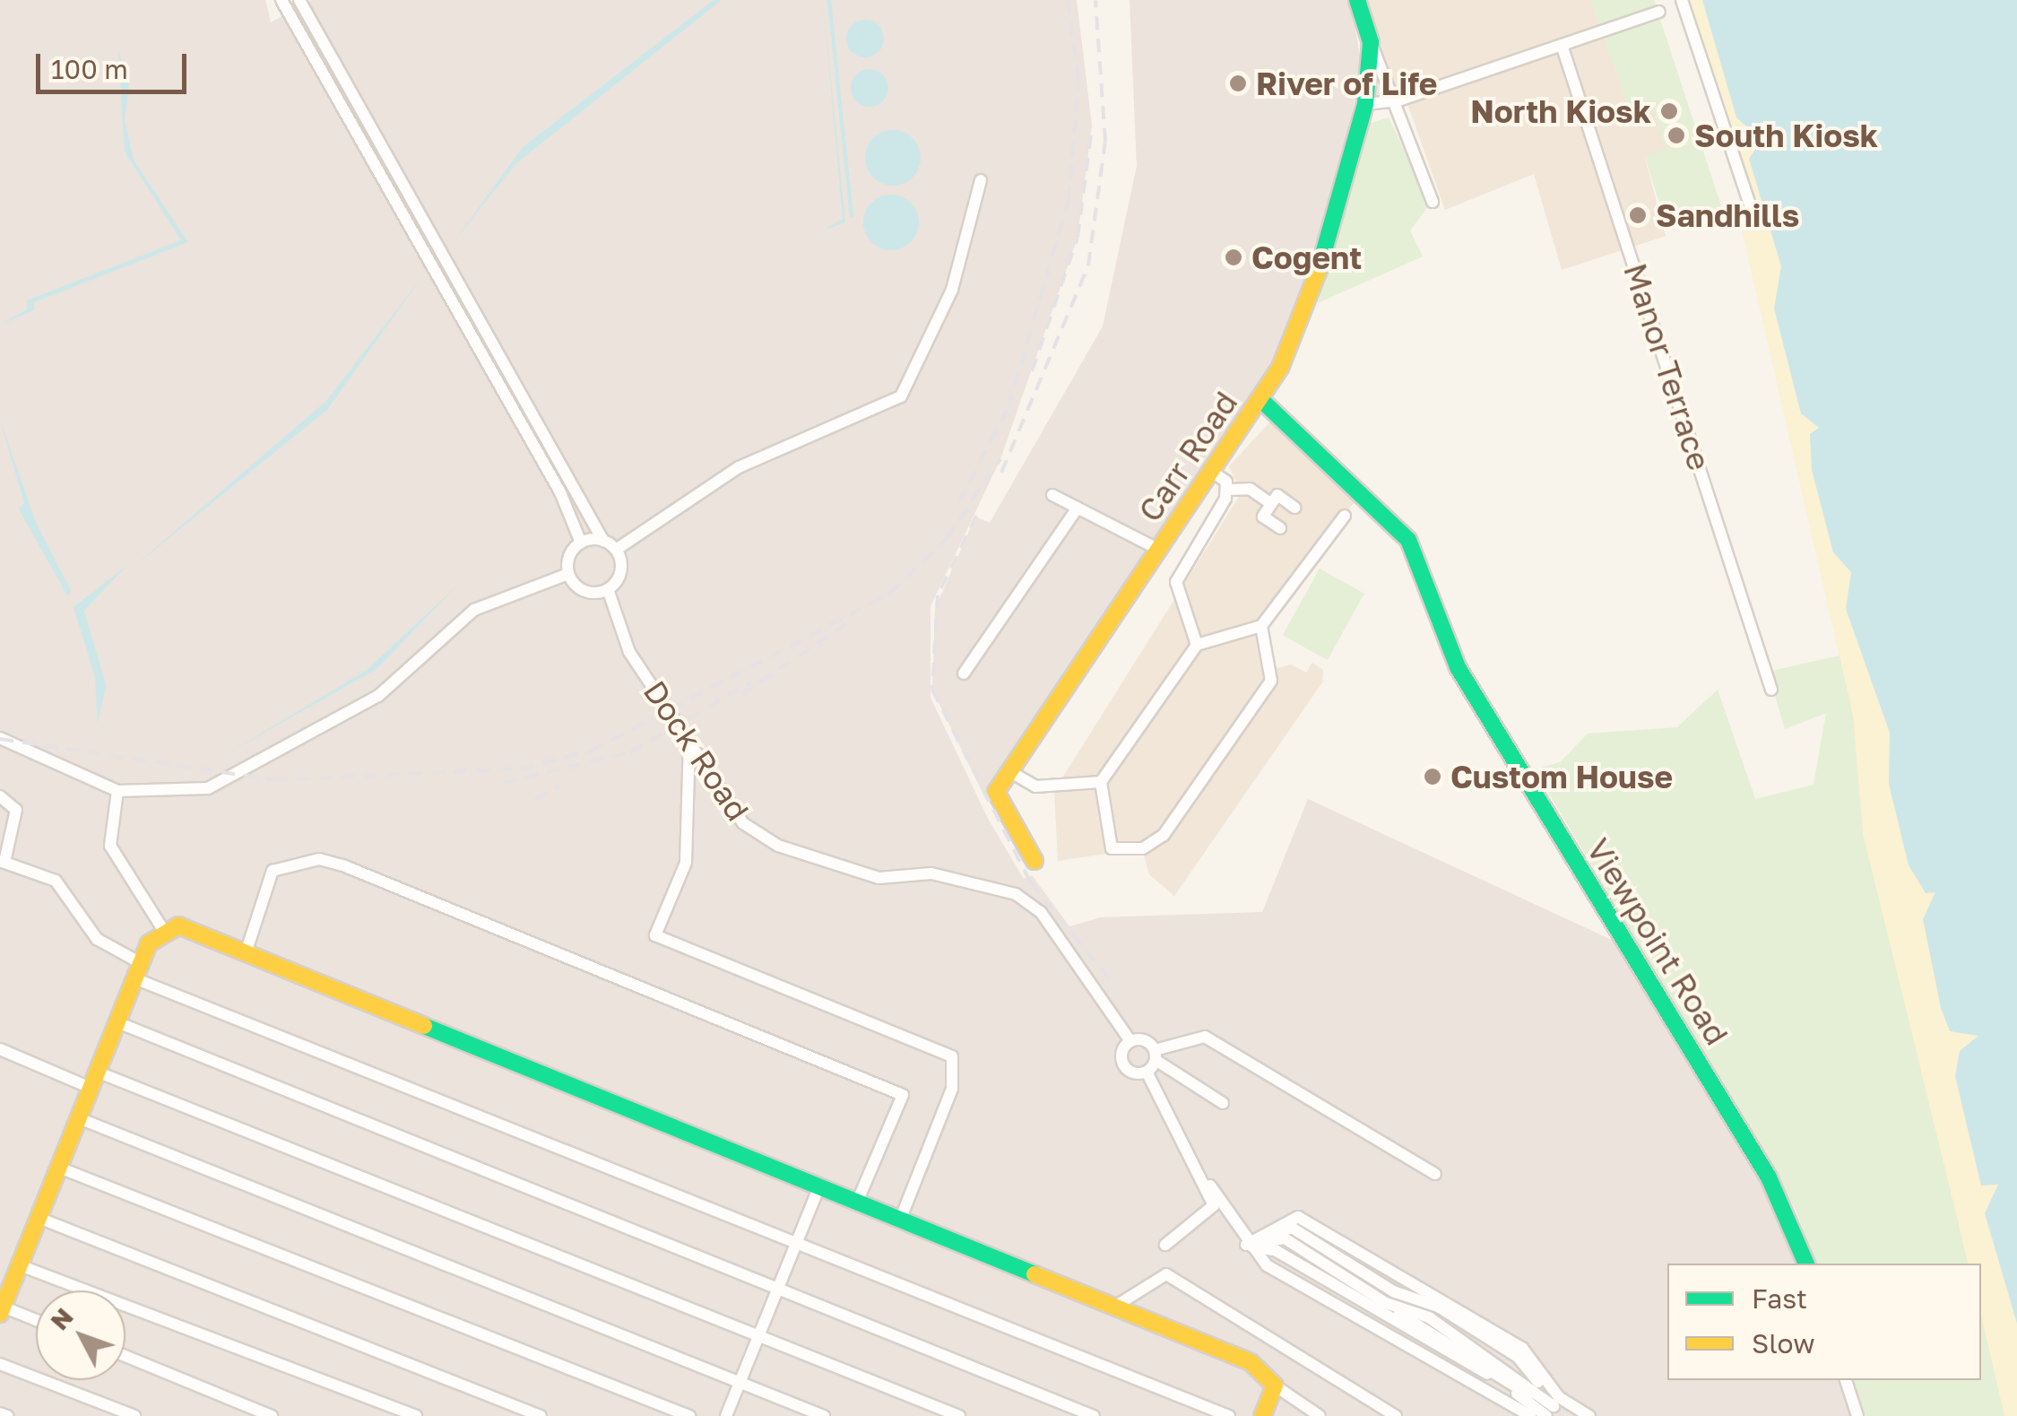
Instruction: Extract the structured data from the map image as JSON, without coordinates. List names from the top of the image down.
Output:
{
  "streets": {
    "street": [
      "Manor Terrace",
      "Carr Road",
      "Dock Road",
      "Viewpoint Road"
    ]
  },
  "crossings": [
    ["Carr Road", "Viewpoint Road"]
  ],
  "places": [
    "River of Life",
    "North Kiosk",
    "South Kiosk",
    "Sandhills",
    "Cogent",
    "Custom House"
  ],
  "legend": ["Fast", "Slow"],
  "scale_bar": "100 m",
  "north": "top left"
}
